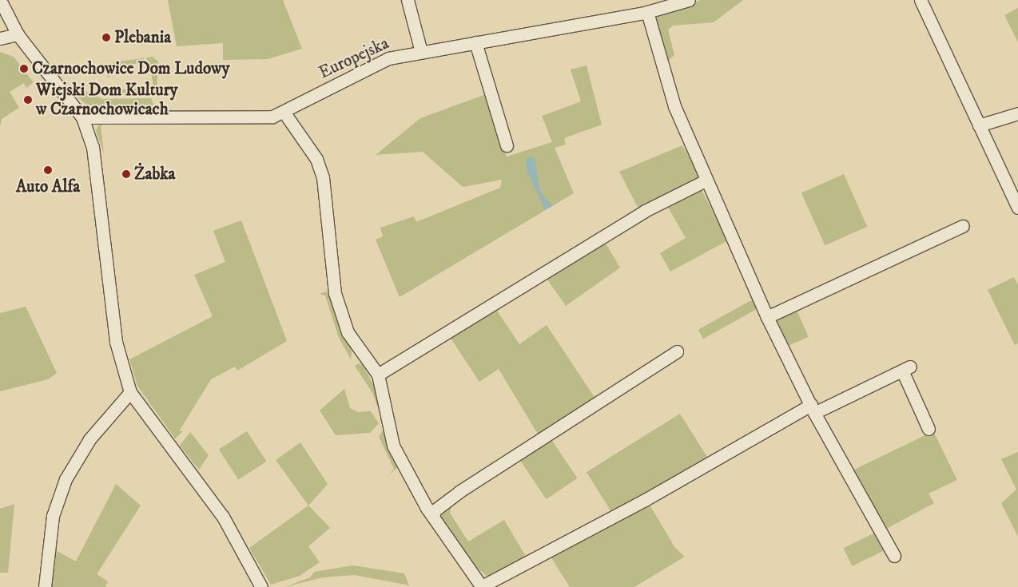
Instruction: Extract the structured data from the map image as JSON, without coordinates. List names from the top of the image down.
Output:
{
  "streets": {
    "street": ["Europejska"]
  },
  "places": [
    "Plebania",
    "Czarnochowice Dom Ludowy",
    "Wiejski Dom Kultury w Czarnochowicach",
    "Auto Alfa",
    "Żabka"
  ]
}
